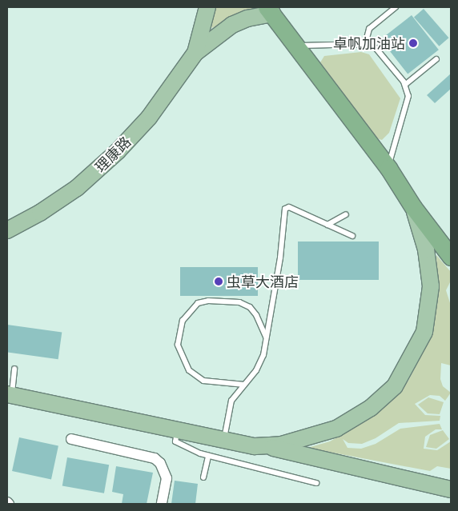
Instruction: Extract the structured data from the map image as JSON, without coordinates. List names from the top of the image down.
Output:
{
  "streets": {
    "main road": ["理康路"]
  },
  "places": ["卓帆加油站", "虫草大酒店"]
}
